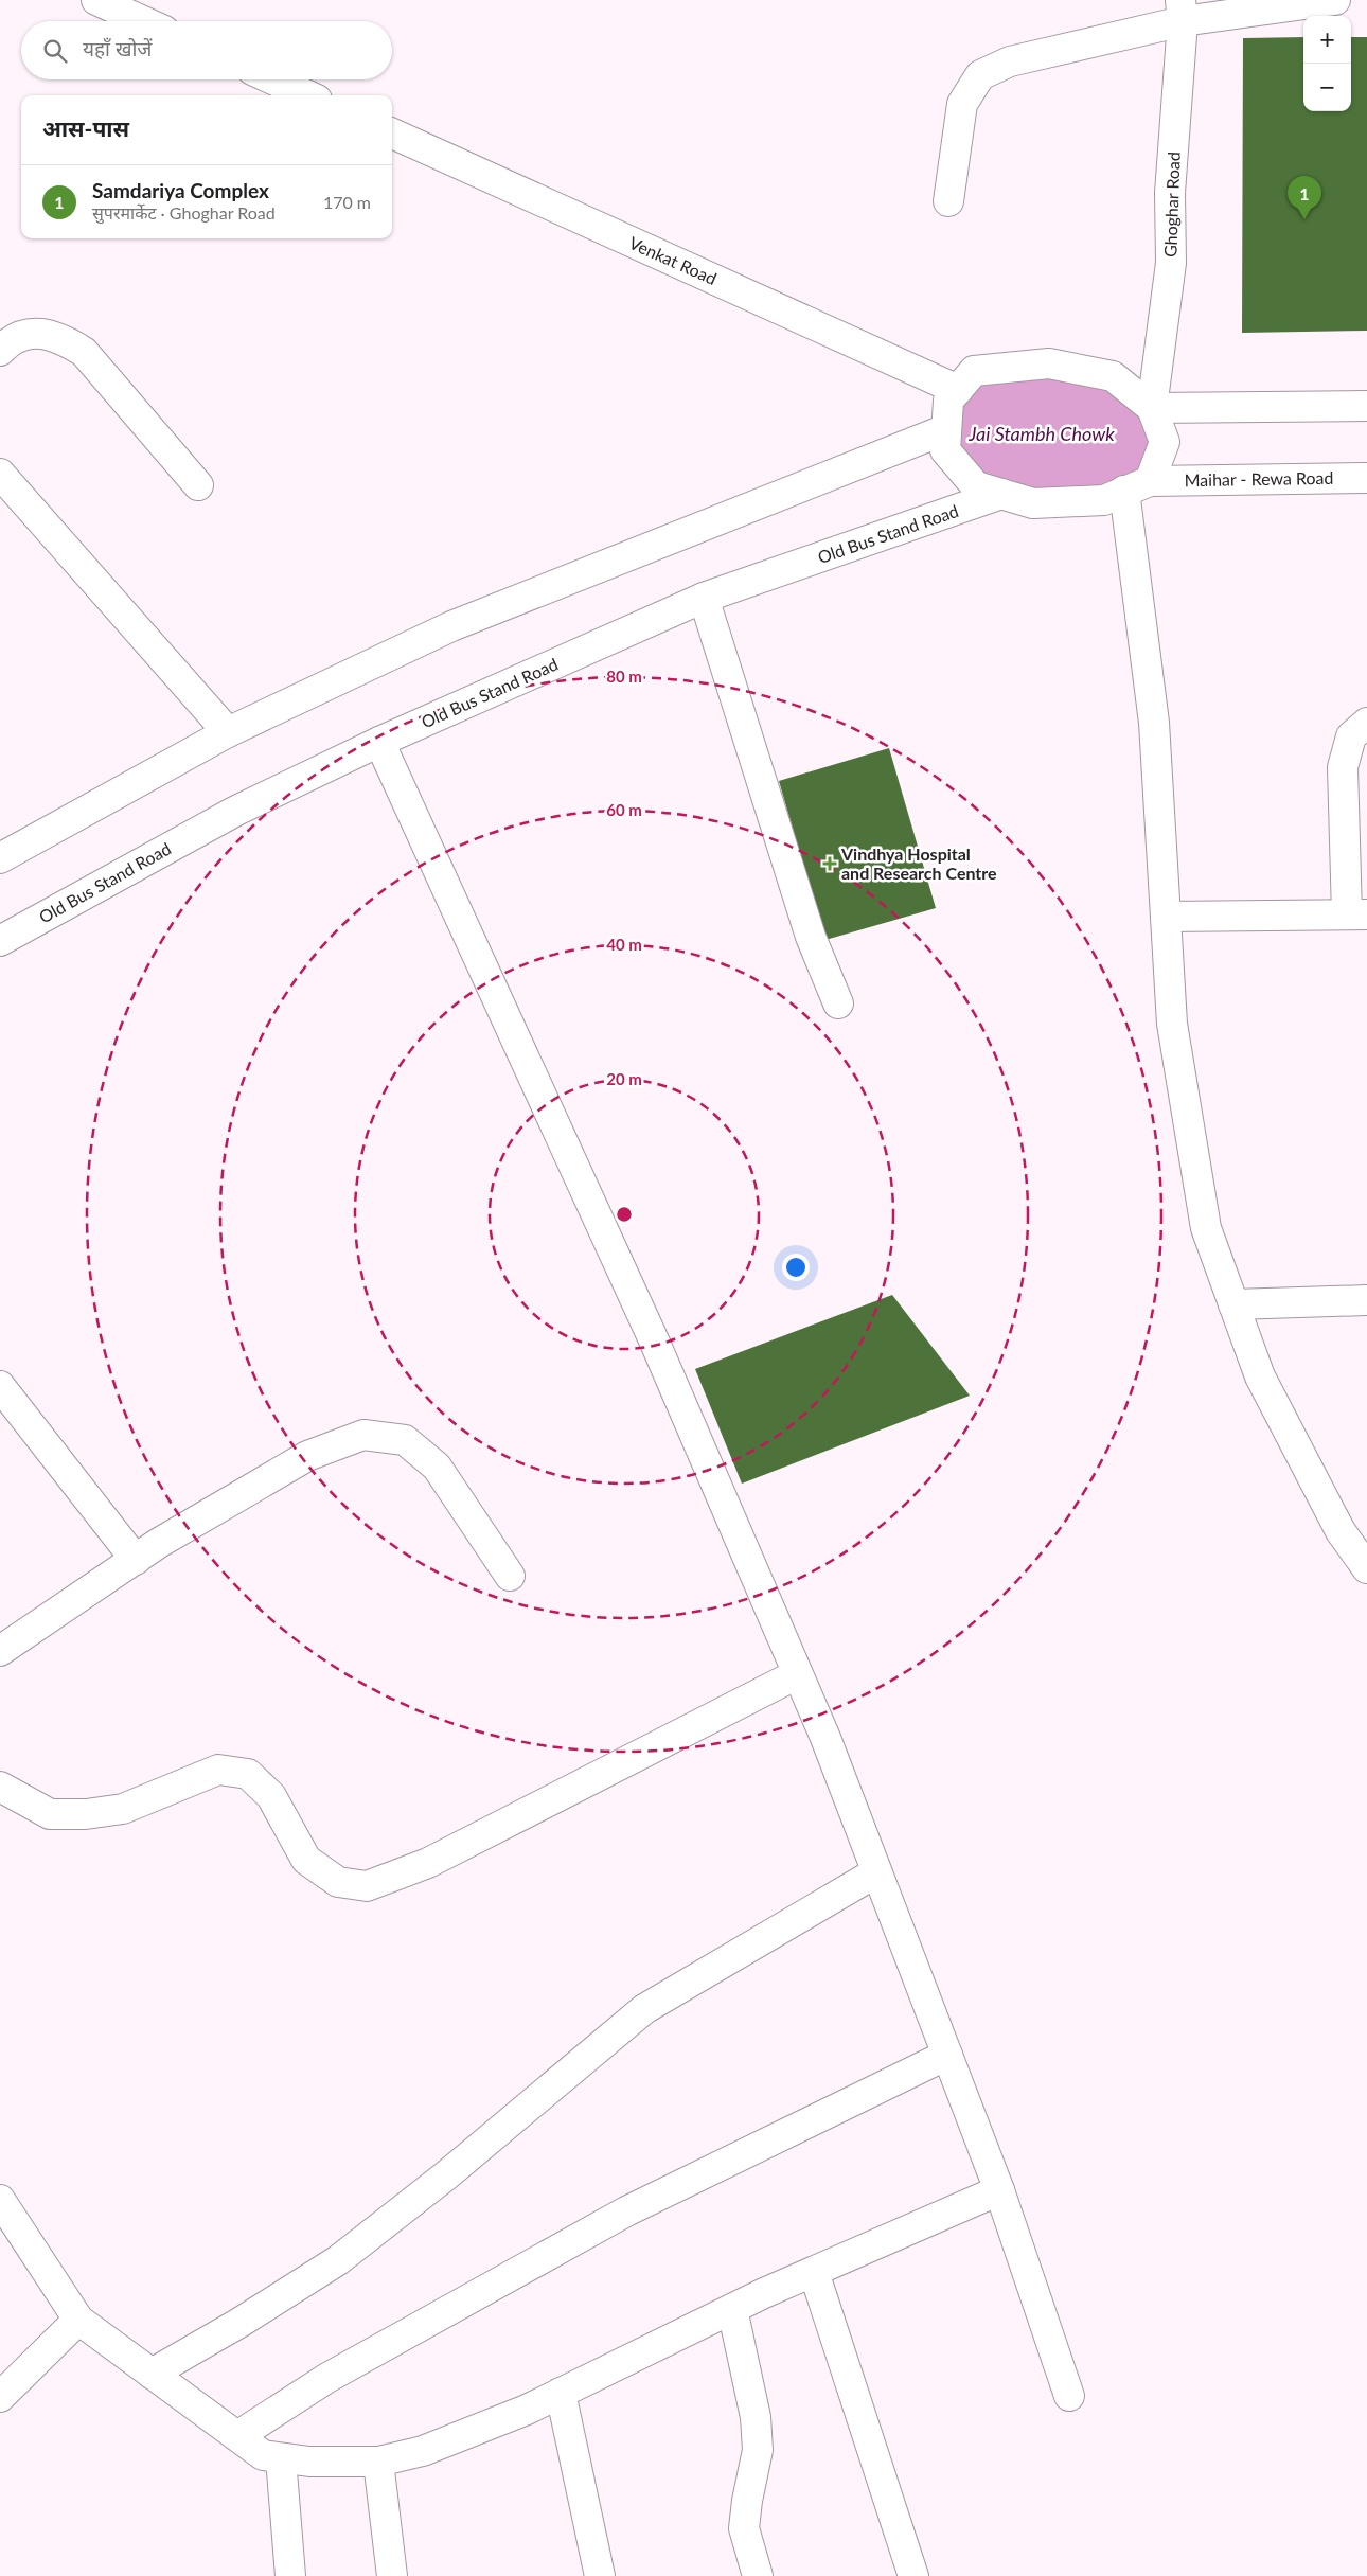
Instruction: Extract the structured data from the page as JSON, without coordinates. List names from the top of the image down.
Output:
{
  "streets": {
    "street": [
      "Ghoghar Road",
      "Venkat Road",
      "Maihar - Rewa Road",
      "Old Bus Stand Road"
    ]
  },
  "crossings": [
    ["Ghoghar Road", "Venkat Road"],
    ["Ghoghar Road", "Maihar - Rewa Road"],
    ["Ghoghar Road", "Old Bus Stand Road"],
    ["Venkat Road", "Maihar - Rewa Road"],
    ["Venkat Road", "Old Bus Stand Road"],
    ["Maihar - Rewa Road", "Old Bus Stand Road"]
  ],
  "water": ["Jai Stambh Chowk"],
  "places": {
    "health": ["Vindhya Hospital and Research Centre"]
  },
  "page": {
    "map_buttons": ["+", "−"],
    "search": "यहाँ खोजें",
    "heading": "आस-पास",
    "list": [
      {
        "mark": "1",
        "name": "Samdariya Complex",
        "note": "सुपरमार्केट · Ghoghar Road",
        "value": "170 m"
      }
    ],
    "pins": "1"
  },
  "rings": [
    "80 m",
    "60 m",
    "40 m",
    "20 m"
  ]
}
